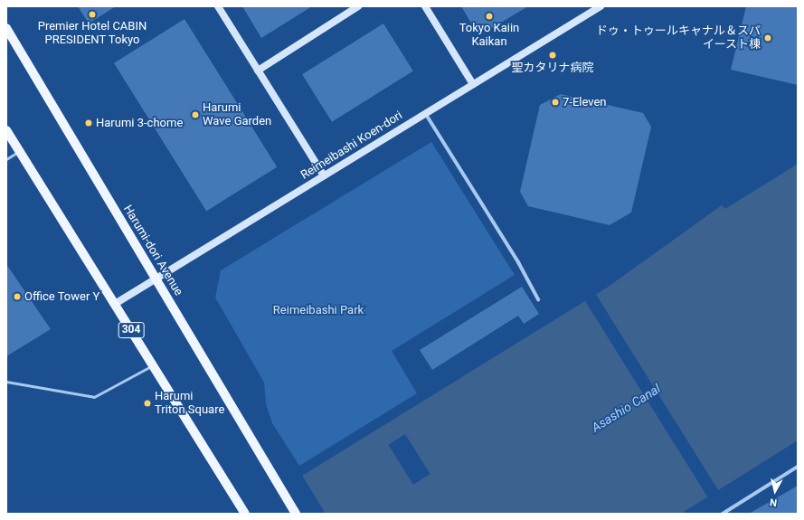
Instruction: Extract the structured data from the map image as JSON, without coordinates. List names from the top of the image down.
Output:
{
  "streets": {
    "main road": ["Harumi-dori Avenue", "304"],
    "street": ["Reimeibashi Koen-dori"]
  },
  "crossings": [
    ["Reimeibashi Koen-dori", "Harumi-dori Avenue"],
    ["Reimeibashi Koen-dori", "304"]
  ],
  "water": ["Asashio Canal"],
  "parks": ["Reimeibashi Park"],
  "places": [
    "Premier Hotel CABIN PRESIDENT Tokyo",
    "Tokyo Kaiin Kaikan",
    "ドゥ・トゥールキャナル＆スパ イースト棟",
    "聖カタリナ病院",
    "7-Eleven",
    "Harumi Wave Garden",
    "Harumi 3-chome",
    "Office Tower Y",
    "Harumi Triton Square"
  ],
  "north": "bottom"
}
